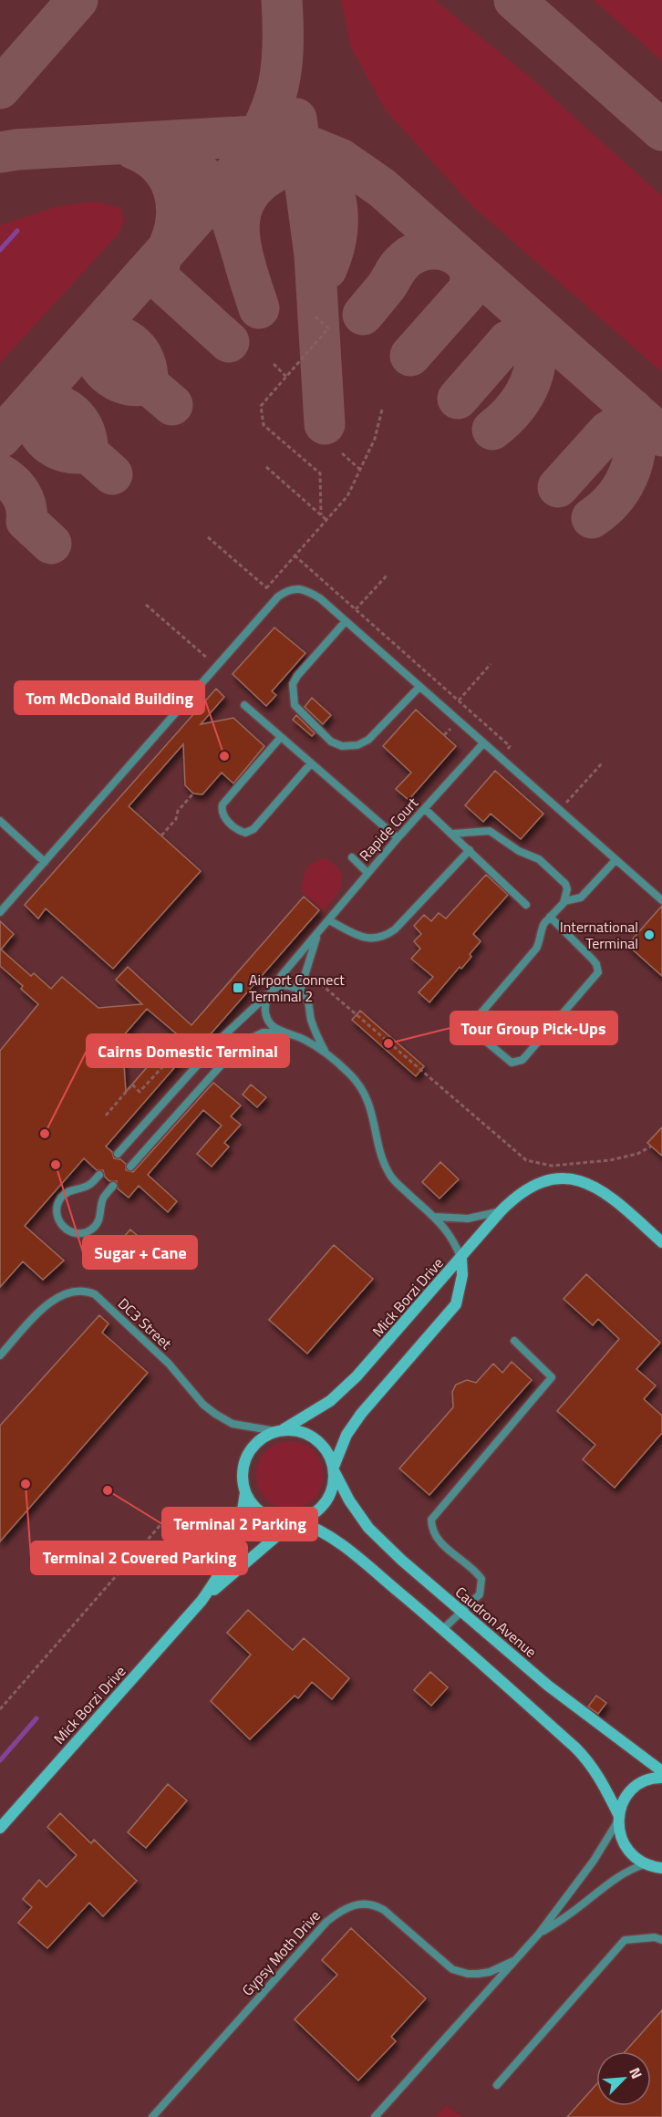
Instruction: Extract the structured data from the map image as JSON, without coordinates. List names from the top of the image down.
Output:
{
  "streets": {
    "street": ["Mick Borzi Drive", "Caudron Avenue"],
    "lane": ["Rapide Court", "DC3 Street", "Gypsy Moth Drive"]
  },
  "crossings": [
    ["Mick Borzi Drive", "DC3 Street"],
    ["Mick Borzi Drive", "Caudron Avenue"],
    ["DC3 Street", "Caudron Avenue"]
  ],
  "places": {
    "other": [
      "Tom McDonald Building",
      "International Terminal",
      "Tour Group Pick-Ups",
      "Cairns Domestic Terminal",
      "Sugar + Cane",
      "Terminal 2 Covered Parking",
      "Terminal 2 Parking"
    ],
    "transit": ["Airport Connect Terminal 2"]
  },
  "north": "top right"
}
